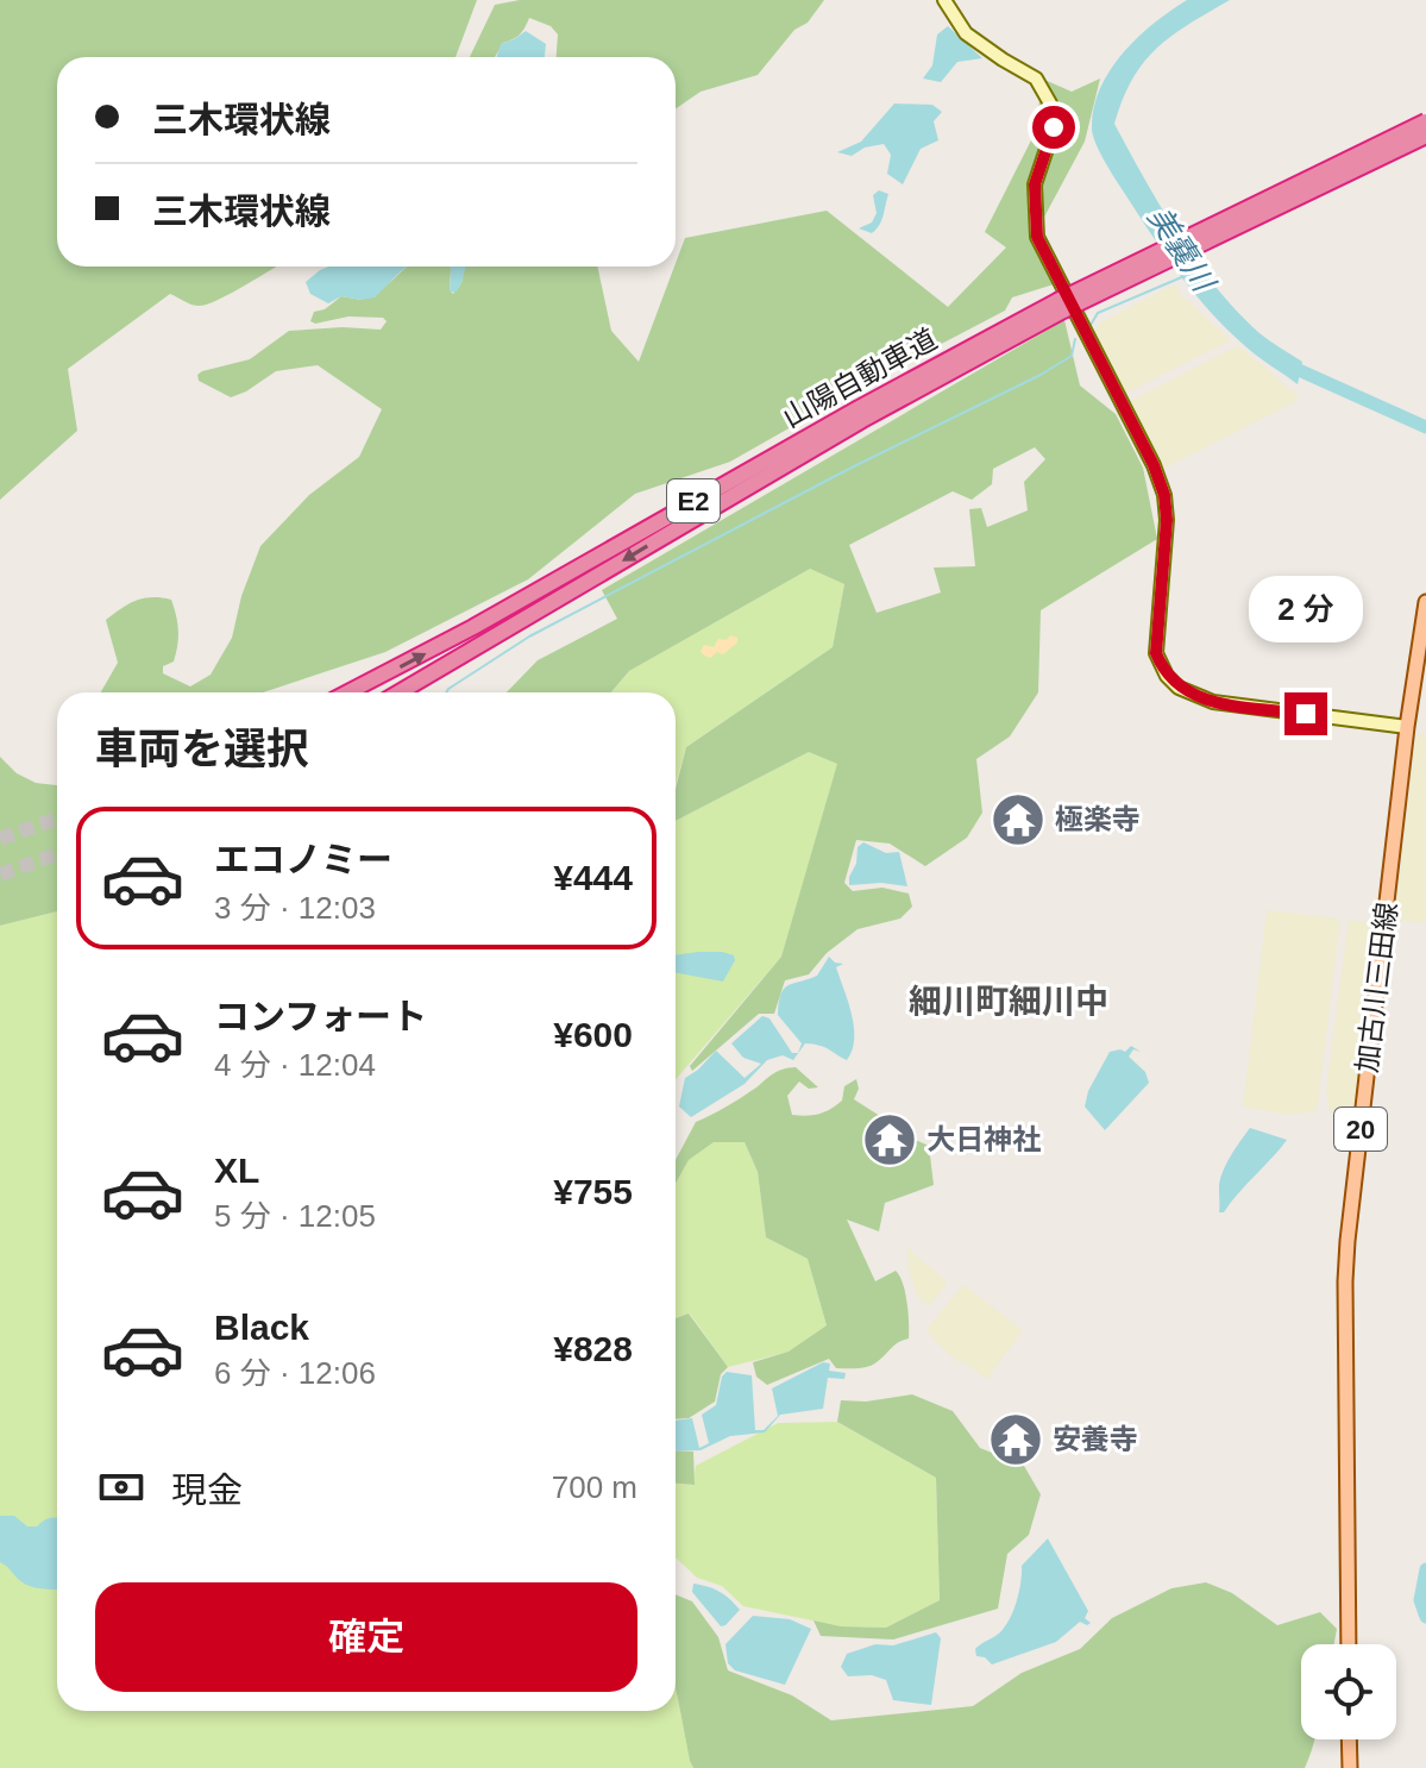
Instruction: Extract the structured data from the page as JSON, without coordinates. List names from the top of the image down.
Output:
{
  "streets": {
    "highway": ["山陽自動車道", "E2"],
    "main road": ["加古川三田線", "20"]
  },
  "districts": ["細川町細川中"],
  "water": ["美嚢川"],
  "places": {
    "temple": ["極楽寺", "大日神社", "安養寺"]
  },
  "page": {
    "banner": ["三木環状線", "三木環状線"],
    "bubble": "2 分",
    "heading": "車両を選択",
    "list": [
      {
        "name": "エコノミー",
        "note": "3 分 · 12:03",
        "value": "¥444"
      },
      {
        "name": "コンフォート",
        "note": "4 分 · 12:04",
        "value": "¥600"
      },
      {
        "name": "XL",
        "note": "5 分 · 12:05",
        "value": "¥755"
      },
      {
        "name": "Black",
        "note": "6 分 · 12:06",
        "value": "¥828"
      }
    ],
    "pay": ["現金", "700 m"],
    "buttons": "確定"
  }
}
